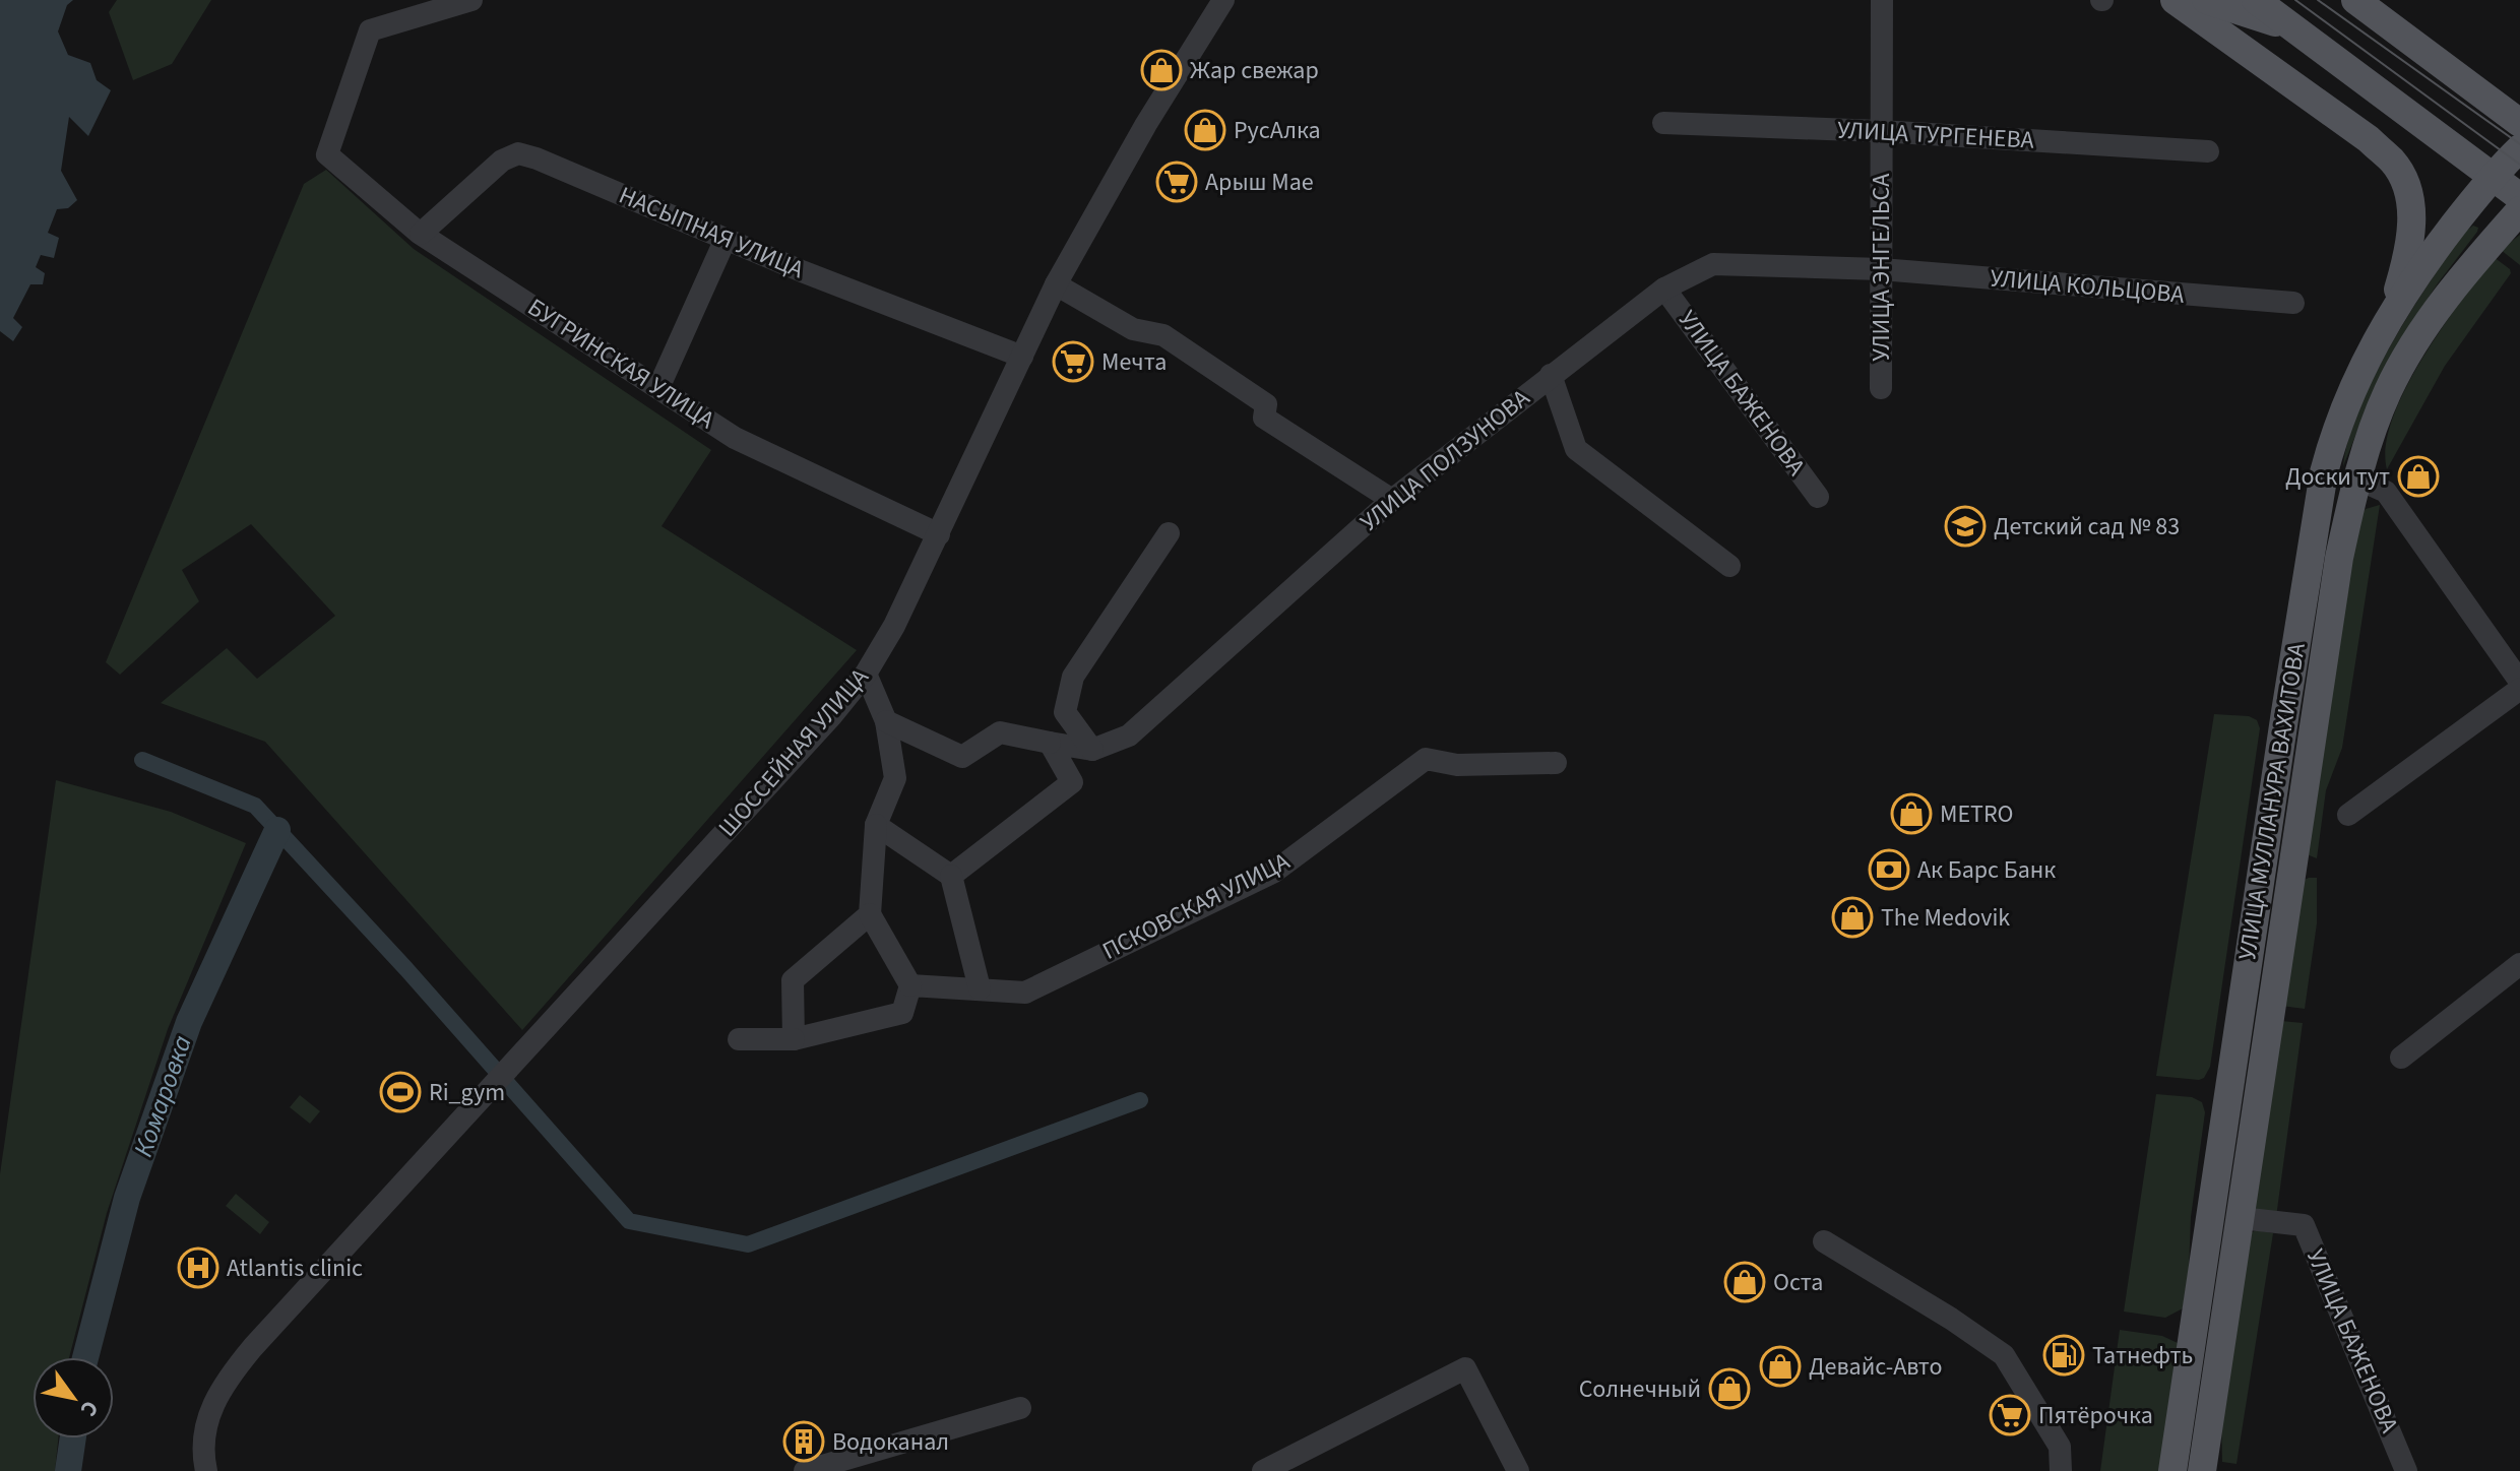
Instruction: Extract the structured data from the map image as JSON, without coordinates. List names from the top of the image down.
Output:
{
  "streets": {
    "main road": ["УЛИЦА МУЛЛАНУРА ВАХИТОВА"],
    "street": [
      "УЛИЦА ТУРГЕНЕВА",
      "НАСЫПНАЯ УЛИЦА",
      "УЛИЦА ЭНГЕЛЬСА",
      "УЛИЦА КОЛЬЦОВА",
      "БУГРИНСКАЯ УЛИЦА",
      "УЛИЦА БАЖЕНОВА",
      "УЛИЦА ПОЛЗУНОВА",
      "ШОССЕЙНАЯ УЛИЦА",
      "ПСКОВСКАЯ УЛИЦА"
    ]
  },
  "crossings": [
    ["УЛИЦА ТУРГЕНЕВА", "УЛИЦА ЭНГЕЛЬСА"],
    ["НАСЫПНАЯ УЛИЦА", "БУГРИНСКАЯ УЛИЦА"],
    ["НАСЫПНАЯ УЛИЦА", "ШОССЕЙНАЯ УЛИЦА"],
    ["УЛИЦА ЭНГЕЛЬСА", "УЛИЦА КОЛЬЦОВА"],
    ["УЛИЦА ЭНГЕЛЬСА", "УЛИЦА ПОЛЗУНОВА"],
    ["УЛИЦА КОЛЬЦОВА", "УЛИЦА ПОЛЗУНОВА"],
    ["БУГРИНСКАЯ УЛИЦА", "ШОССЕЙНАЯ УЛИЦА"],
    ["УЛИЦА БАЖЕНОВА", "УЛИЦА ПОЛЗУНОВА"],
    ["УЛИЦА БАЖЕНОВА", "УЛИЦА МУЛЛАНУРА ВАХИТОВА"]
  ],
  "water": ["Комаровка"],
  "places": {
    "shop": [
      "Жар свежар",
      "РусАлка",
      "Доски тут",
      "METRO",
      "The Medovik",
      "Оста",
      "Девайс-Авто",
      "Солнечный"
    ],
    "supermarket": ["Арыш Мае", "Мечта", "Пятёрочка"],
    "school or university": ["Детский сад № 83"],
    "bank": ["Ак Барс Банк"],
    "sports": ["Ri_gym"],
    "hospital": ["Atlantis clinic"],
    "fuel station": ["Татнефть"],
    "building": ["Водоканал"]
  },
  "north": "bottom right"
}
